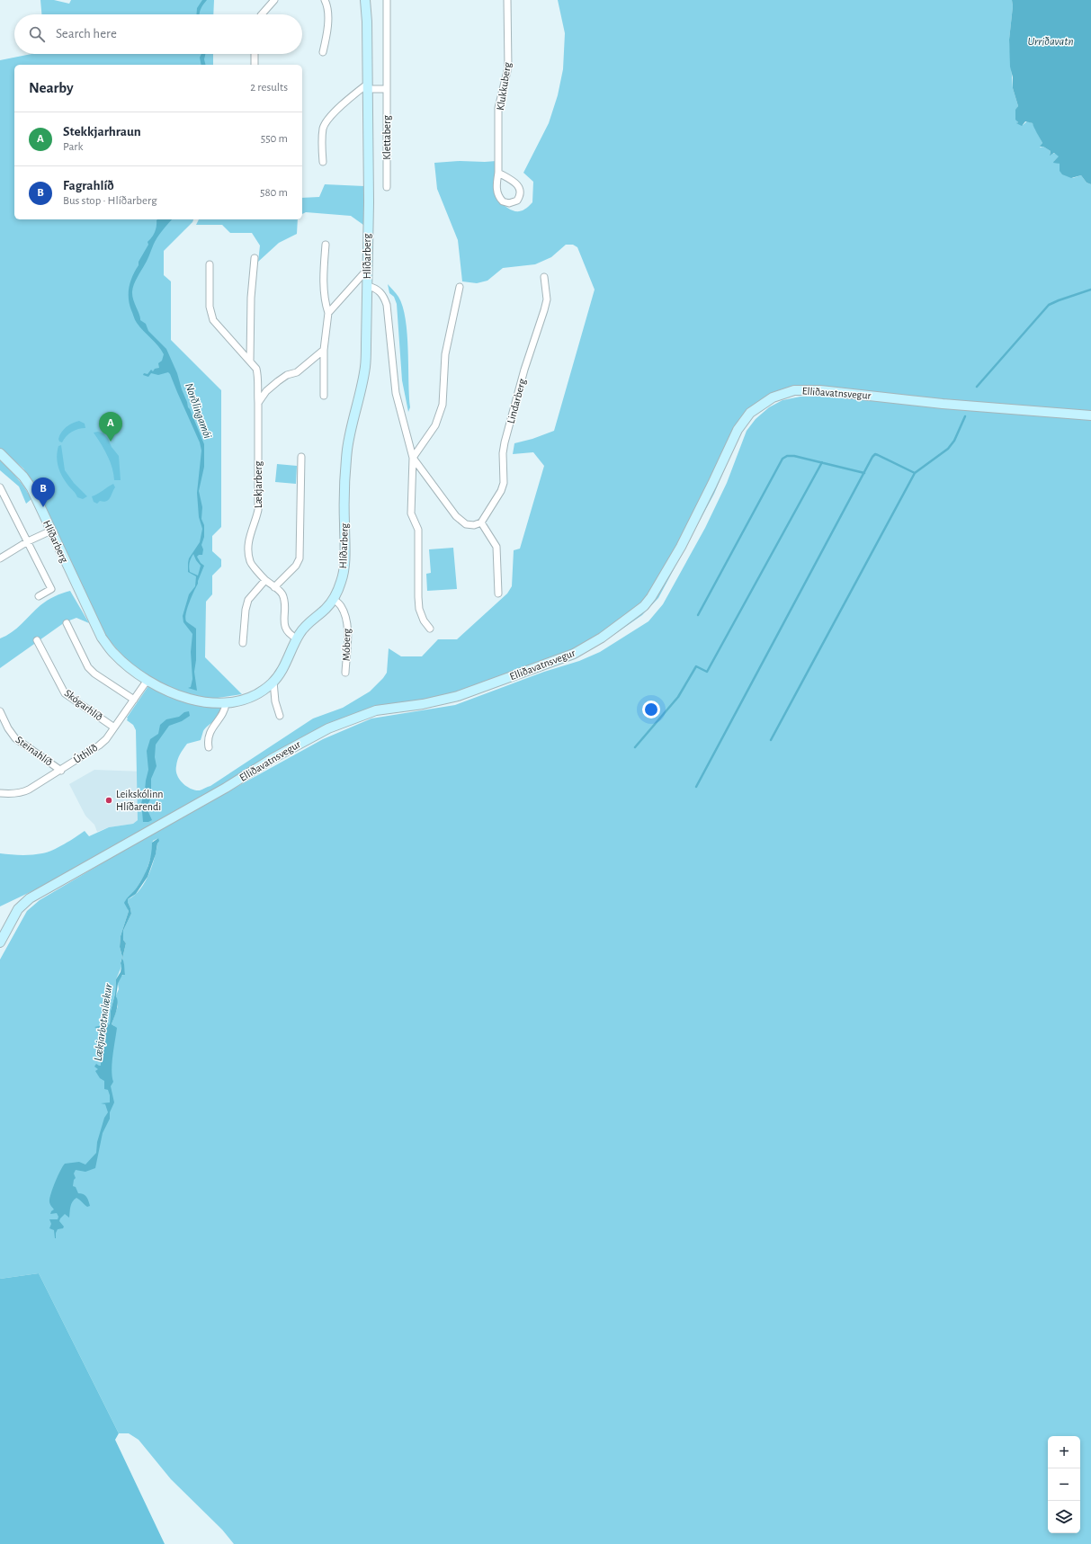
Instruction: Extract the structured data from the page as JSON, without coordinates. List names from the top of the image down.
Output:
{
  "streets": {
    "main road": ["Hlíðarberg", "Elliðavatnsvegur"],
    "street": [
      "Klukkuberg",
      "Klettaberg",
      "Lindarberg",
      "Lækjarberg",
      "Móberg",
      "Skógarhlíð",
      "Steinahlíð",
      "Úthlíð"
    ]
  },
  "crossings": [
    ["Hlíðarberg", "Lækjarberg"],
    ["Hlíðarberg", "Móberg"],
    ["Hlíðarberg", "Úthlíð"],
    ["Skógarhlíð", "Úthlíð"],
    ["Steinahlíð", "Úthlíð"]
  ],
  "water": ["Urriðavatn", "Norðlingamói", "Lækjarbotnalækur"],
  "places": ["Leikskólinn Hlíðarendi"],
  "page": {
    "search": "Search here",
    "heading": ["Nearby", "2 results"],
    "list": [
      {
        "mark": "A",
        "name": "Stekkjarhraun",
        "note": "Park",
        "value": "550 m"
      },
      {
        "mark": "B",
        "name": "Fagrahlíð",
        "note": "Bus stop · Hlíðarberg",
        "value": "580 m"
      }
    ],
    "pins": ["A", "B"],
    "map_buttons": ["+", "−"]
  }
}
